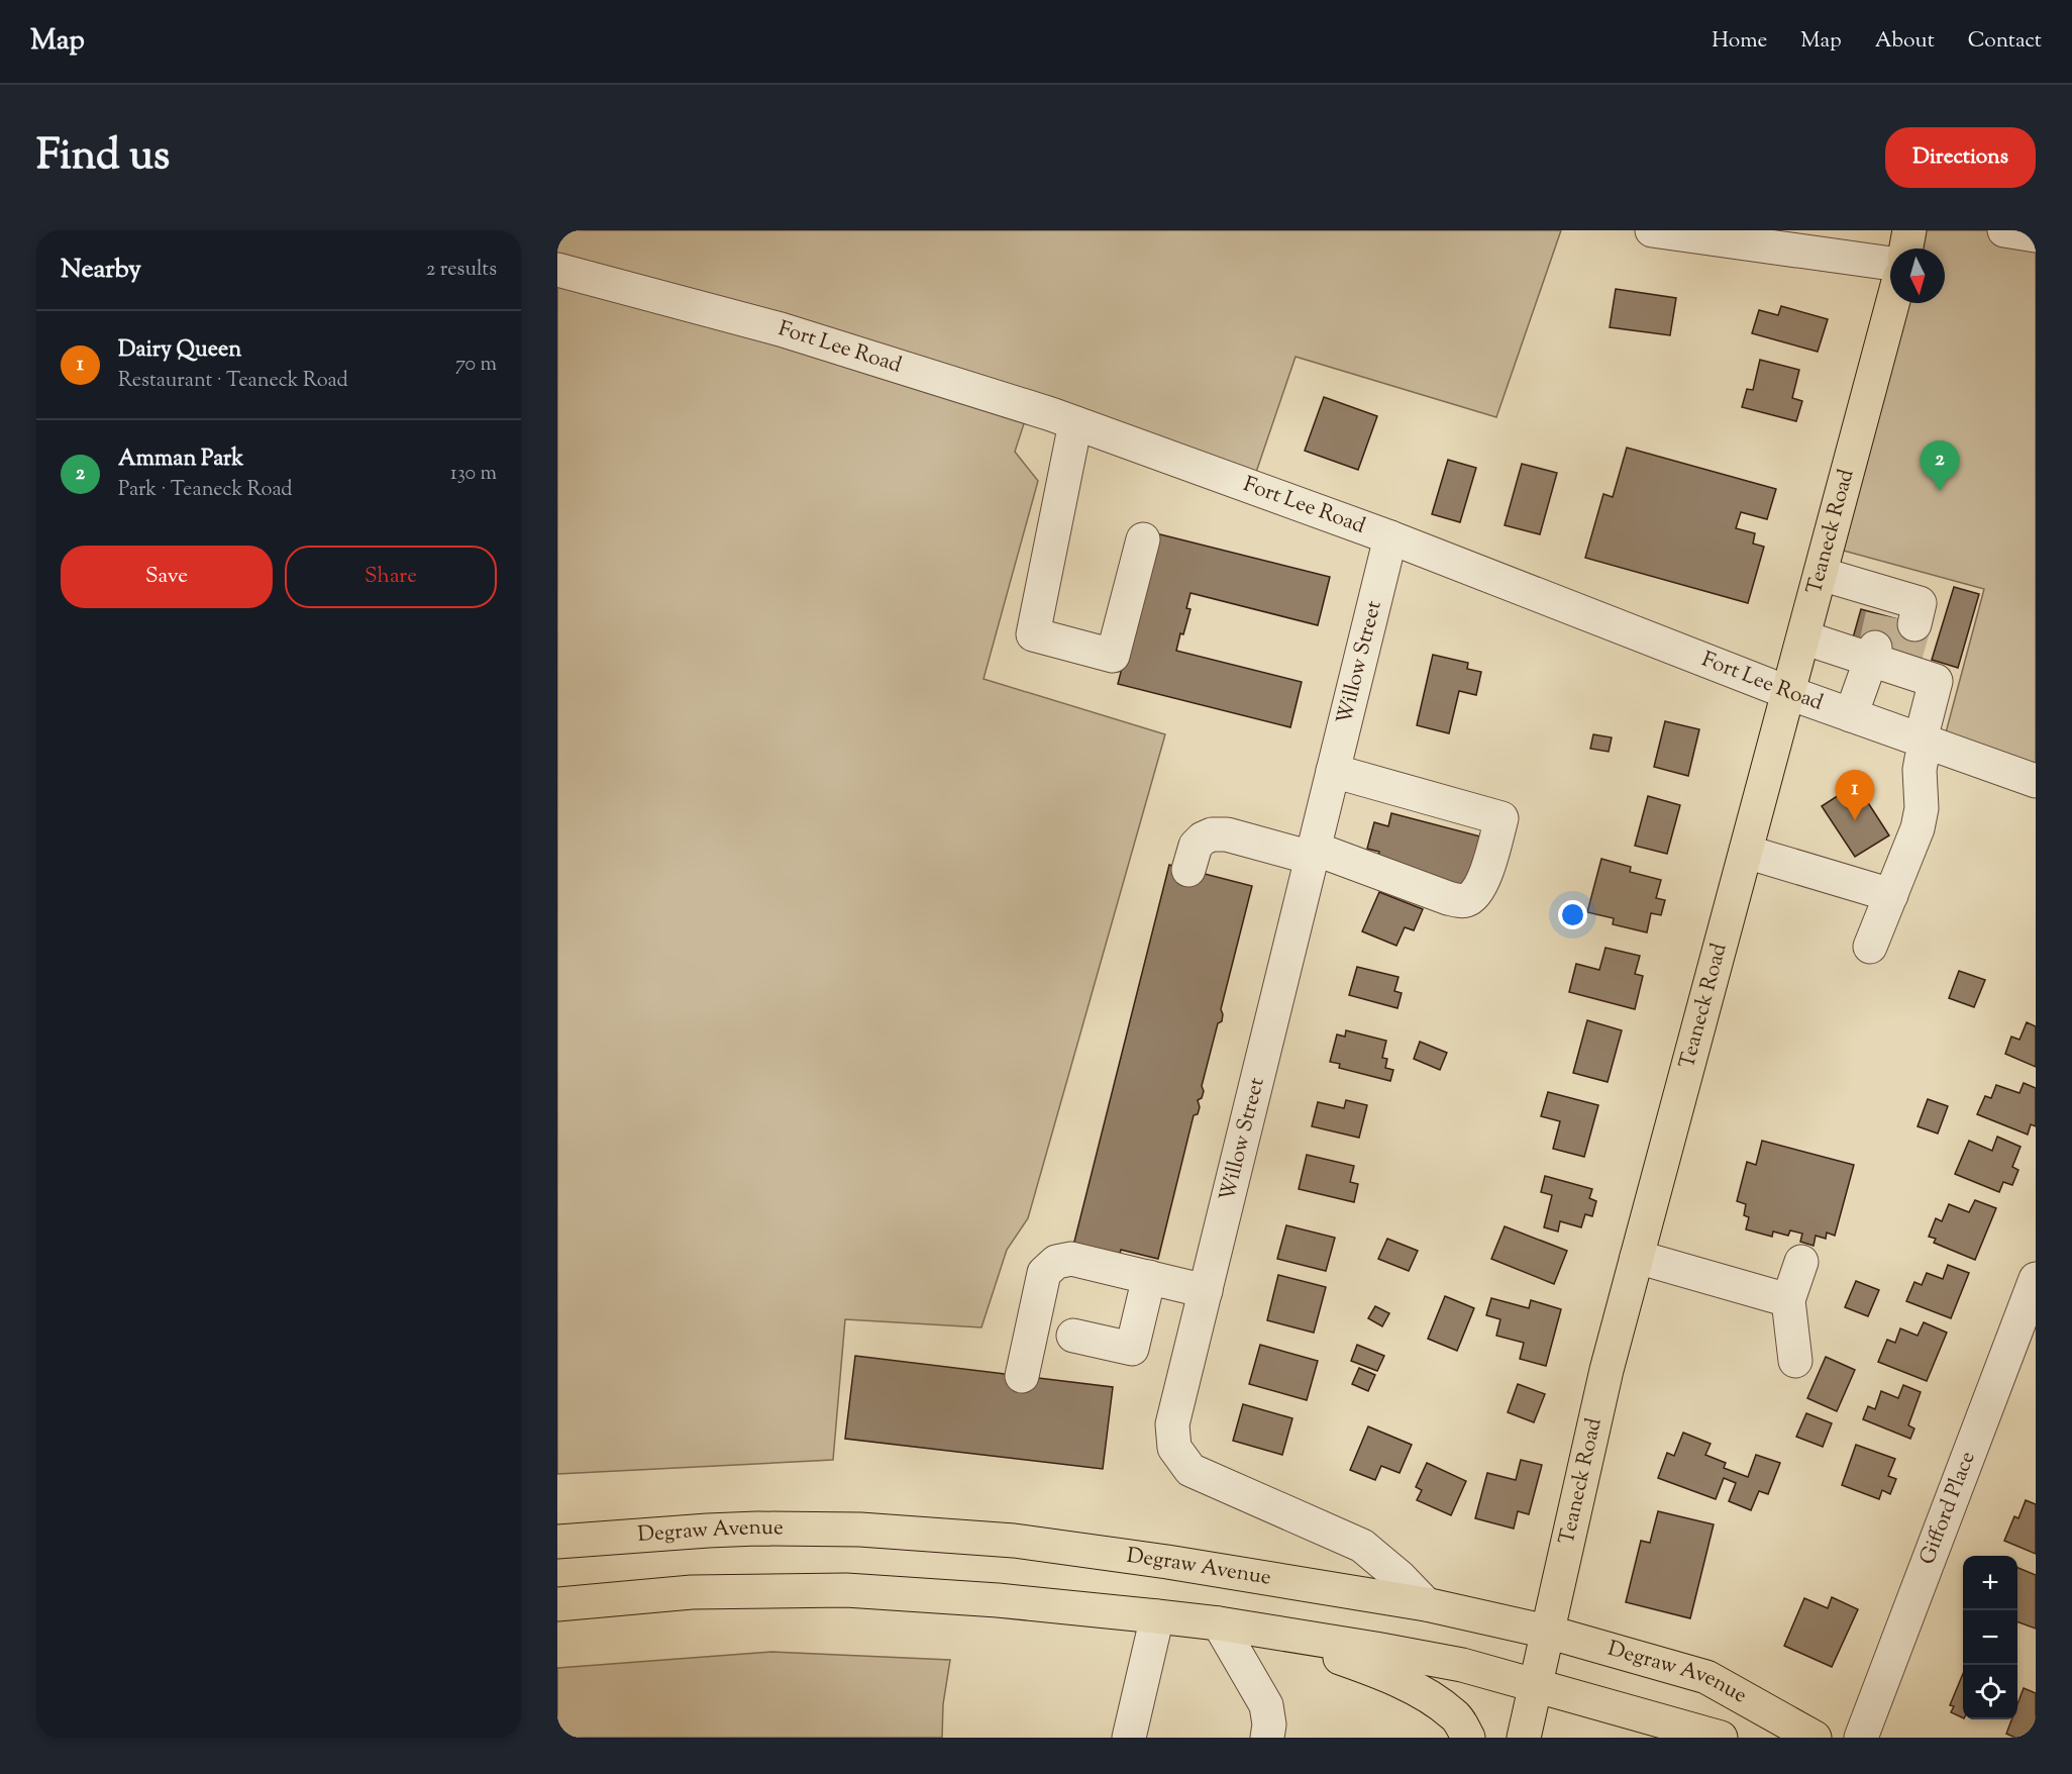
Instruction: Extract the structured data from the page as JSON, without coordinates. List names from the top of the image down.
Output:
{
  "streets": {
    "main road": ["Teaneck Road", "Degraw Avenue"],
    "street": ["Fort Lee Road", "Willow Street", "Gifford Place"]
  },
  "crossings": [
    ["Fort Lee Road", "Teaneck Road"],
    ["Fort Lee Road", "Willow Street"],
    ["Teaneck Road", "Degraw Avenue"],
    ["Willow Street", "Degraw Avenue"]
  ],
  "north": "bottom",
  "page": {
    "header": "Map",
    "nav": [
      "Home",
      "Map",
      "About",
      "Contact"
    ],
    "title": "Find us",
    "buttons": [
      "Directions",
      ["Save", "Share"]
    ],
    "heading": ["Nearby", "2 results"],
    "list": [
      {
        "mark": "1",
        "name": "Dairy Queen",
        "note": "Restaurant · Teaneck Road",
        "value": "70 m"
      },
      {
        "mark": "2",
        "name": "Amman Park",
        "note": "Park · Teaneck Road",
        "value": "130 m"
      }
    ],
    "pins": ["2", "1"],
    "map_buttons": ["+", "−"]
  }
}
